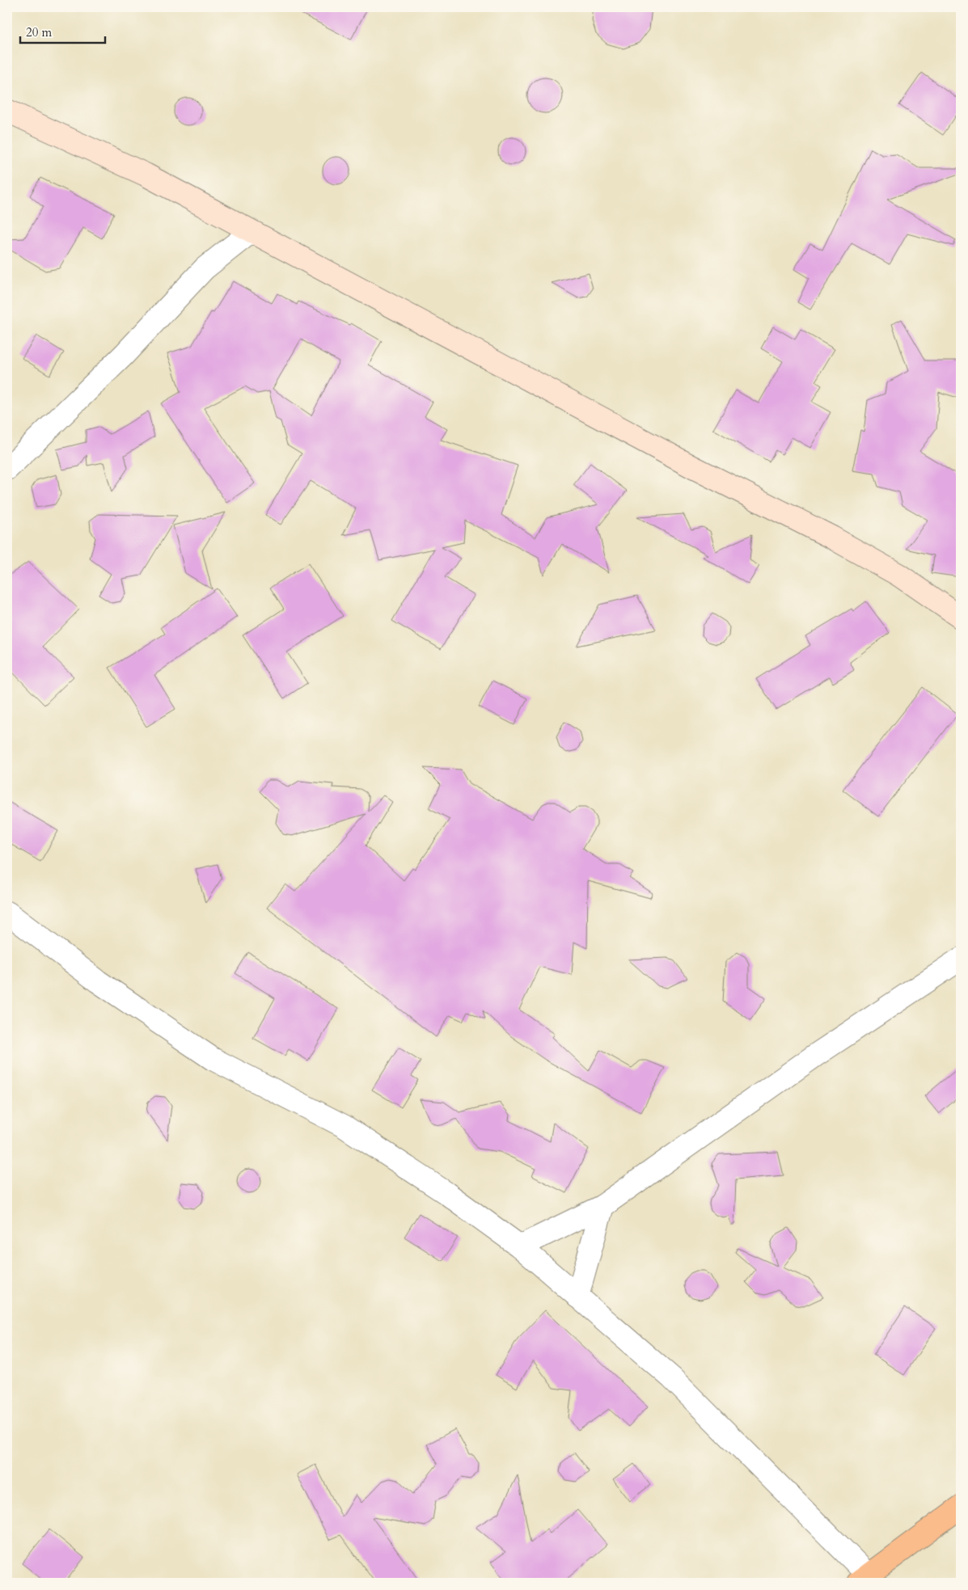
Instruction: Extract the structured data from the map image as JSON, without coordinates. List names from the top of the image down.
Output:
{
  "scale_bar": "20 m"
}
